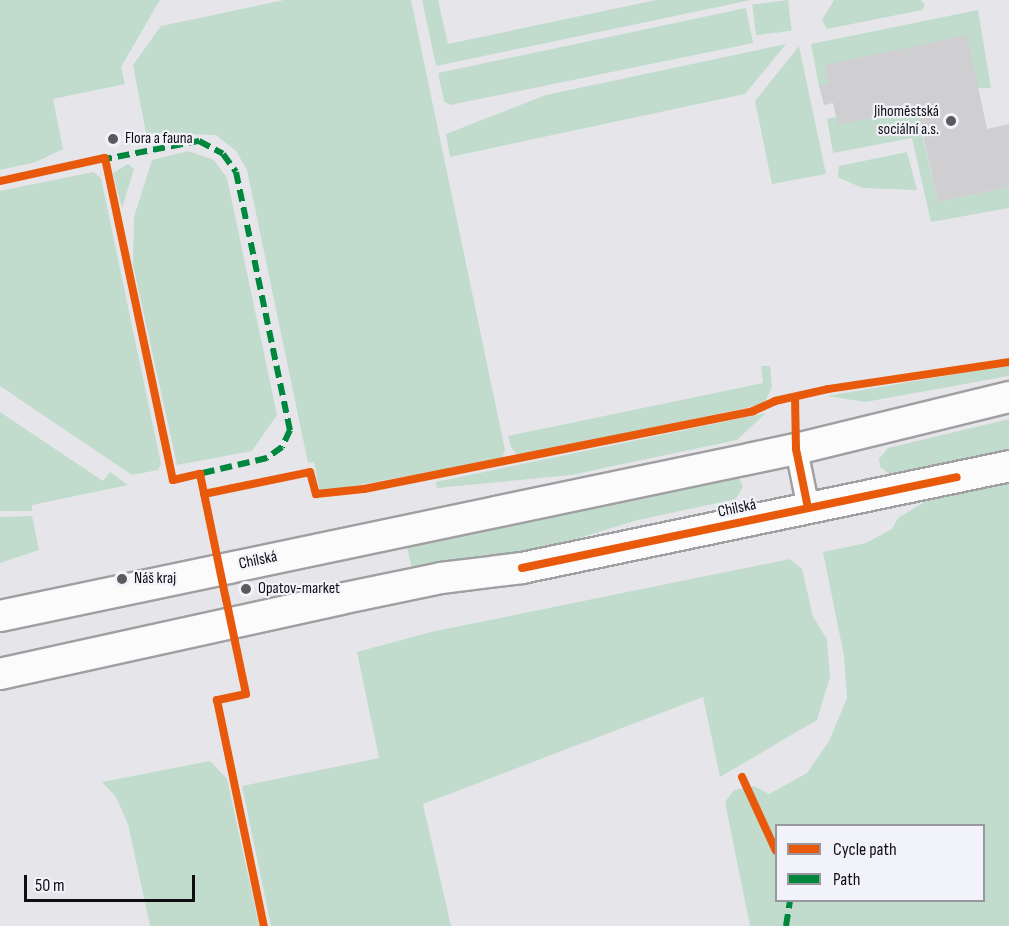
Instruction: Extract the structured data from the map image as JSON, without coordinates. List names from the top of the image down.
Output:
{
  "streets": {
    "main road": ["Chilská"]
  },
  "places": [
    "Jihoměstská sociální a.s.",
    "Flora a fauna",
    "Náš kraj",
    "Opatov-market"
  ],
  "legend": ["Cycle path", "Path"],
  "scale_bar": "50 m"
}
